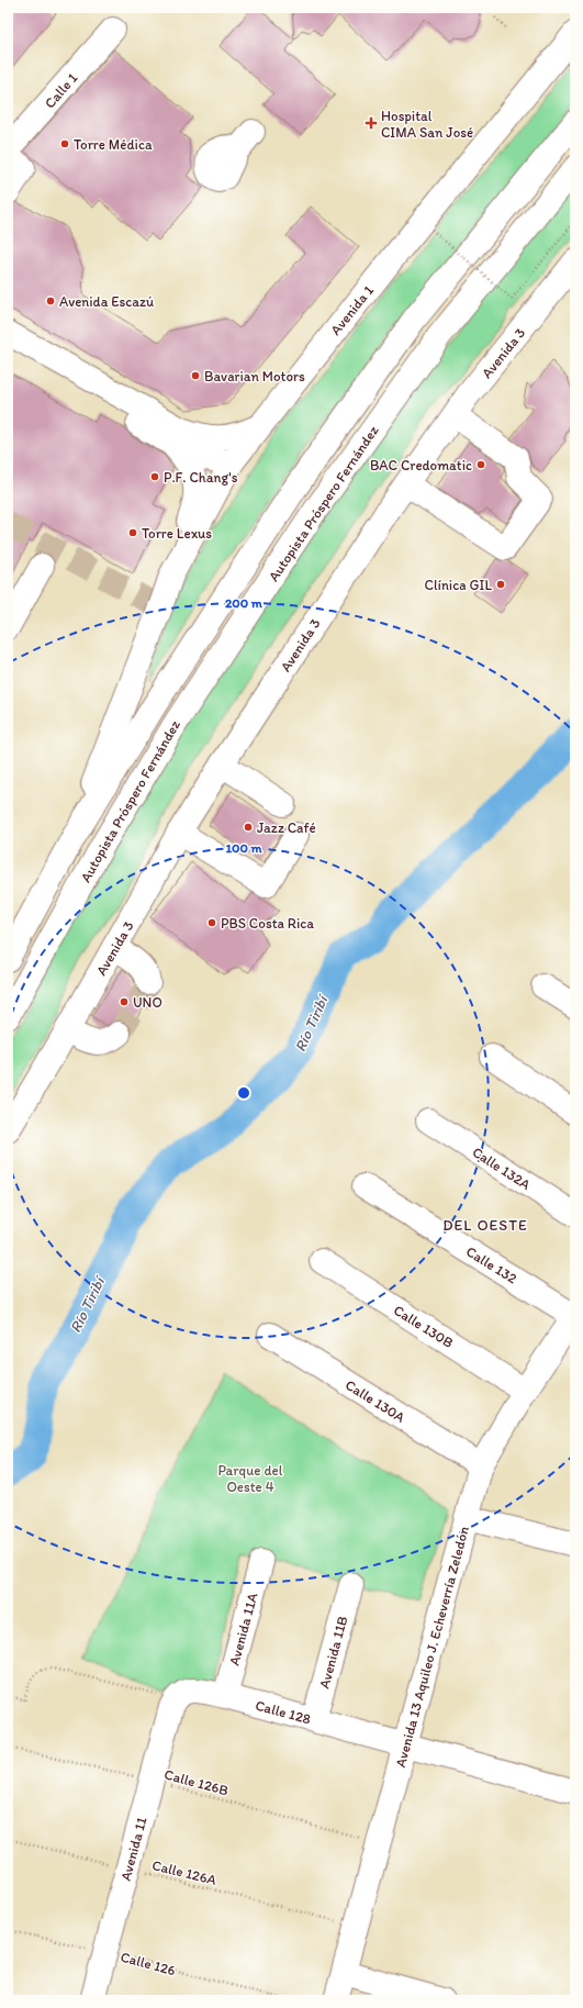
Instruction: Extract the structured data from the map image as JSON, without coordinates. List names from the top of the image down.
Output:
{
  "streets": {
    "main road": [
      "Calle 1",
      "Avenida 1",
      "Avenida 3",
      "Autopista Próspero Fernández",
      "Calle 132A",
      "Calle 132",
      "Calle 130B",
      "Calle 130A",
      "Avenida 11A",
      "Avenida 13 Aquileo J. Echeverría Zeledón",
      "Avenida 11B",
      "Calle 128",
      "Avenida 11"
    ],
    "path": ["Calle 126B", "Calle 126A", "Calle 126"]
  },
  "crossings": [
    ["Avenida 1", "Autopista Próspero Fernández"],
    ["Calle 132", "Avenida 13 Aquileo J. Echeverría Zeledón"],
    ["Calle 130B", "Avenida 13 Aquileo J. Echeverría Zeledón"],
    ["Calle 130A", "Avenida 13 Aquileo J. Echeverría Zeledón"],
    ["Avenida 11A", "Calle 128"],
    ["Avenida 13 Aquileo J. Echeverría Zeledón", "Calle 128"],
    ["Avenida 13 Aquileo J. Echeverría Zeledón", "Calle 126B"],
    ["Avenida 13 Aquileo J. Echeverría Zeledón", "Calle 126A"],
    ["Avenida 11B", "Calle 128"],
    ["Calle 128", "Avenida 11"],
    ["Calle 126B", "Avenida 11"],
    ["Avenida 11", "Calle 126A"],
    ["Avenida 11", "Calle 126"]
  ],
  "districts": ["DEL OESTE"],
  "water": ["Río Tiribí"],
  "parks": ["Parque del Oeste 4"],
  "places": {
    "health": ["Hospital CIMA San José"],
    "other": [
      "Torre Médica",
      "Avenida Escazú",
      "Bavarian Motors",
      "BAC Credomatic",
      "P.F. Chang's",
      "Torre Lexus",
      "Clínica GIL",
      "Jazz Café",
      "PBS Costa Rica",
      "UNO"
    ]
  },
  "rings": ["200 m", "100 m"]
}
